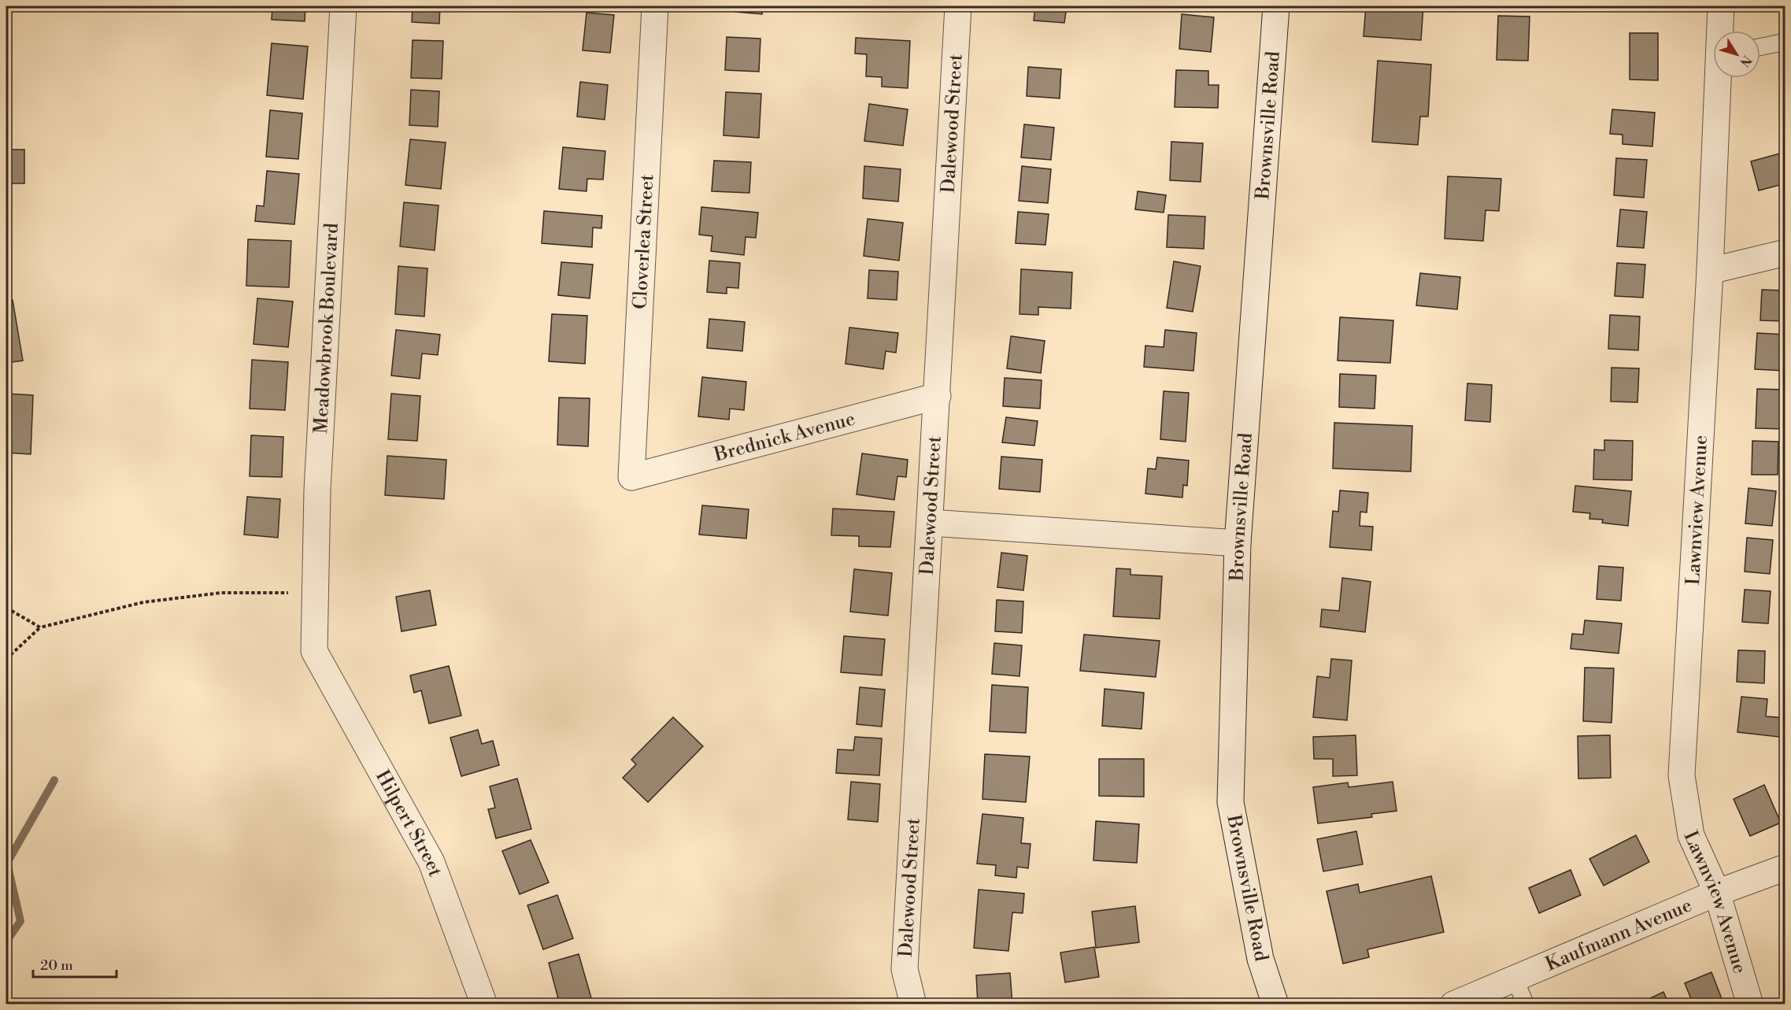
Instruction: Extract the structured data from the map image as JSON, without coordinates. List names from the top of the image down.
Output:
{
  "streets": {
    "street": [
      "Dalewood Street",
      "Brownsville Road",
      "Cloverlea Street",
      "Meadowbrook Boulevard",
      "Brednick Avenue",
      "Lawnview Avenue",
      "Hilpert Street",
      "Kaufmann Avenue"
    ]
  },
  "crossings": [
    ["Dalewood Street", "Brednick Avenue"],
    ["Cloverlea Street", "Brednick Avenue"],
    ["Meadowbrook Boulevard", "Hilpert Street"],
    ["Lawnview Avenue", "Kaufmann Avenue"]
  ],
  "scale_bar": "20 m",
  "north": "bottom right"
}
